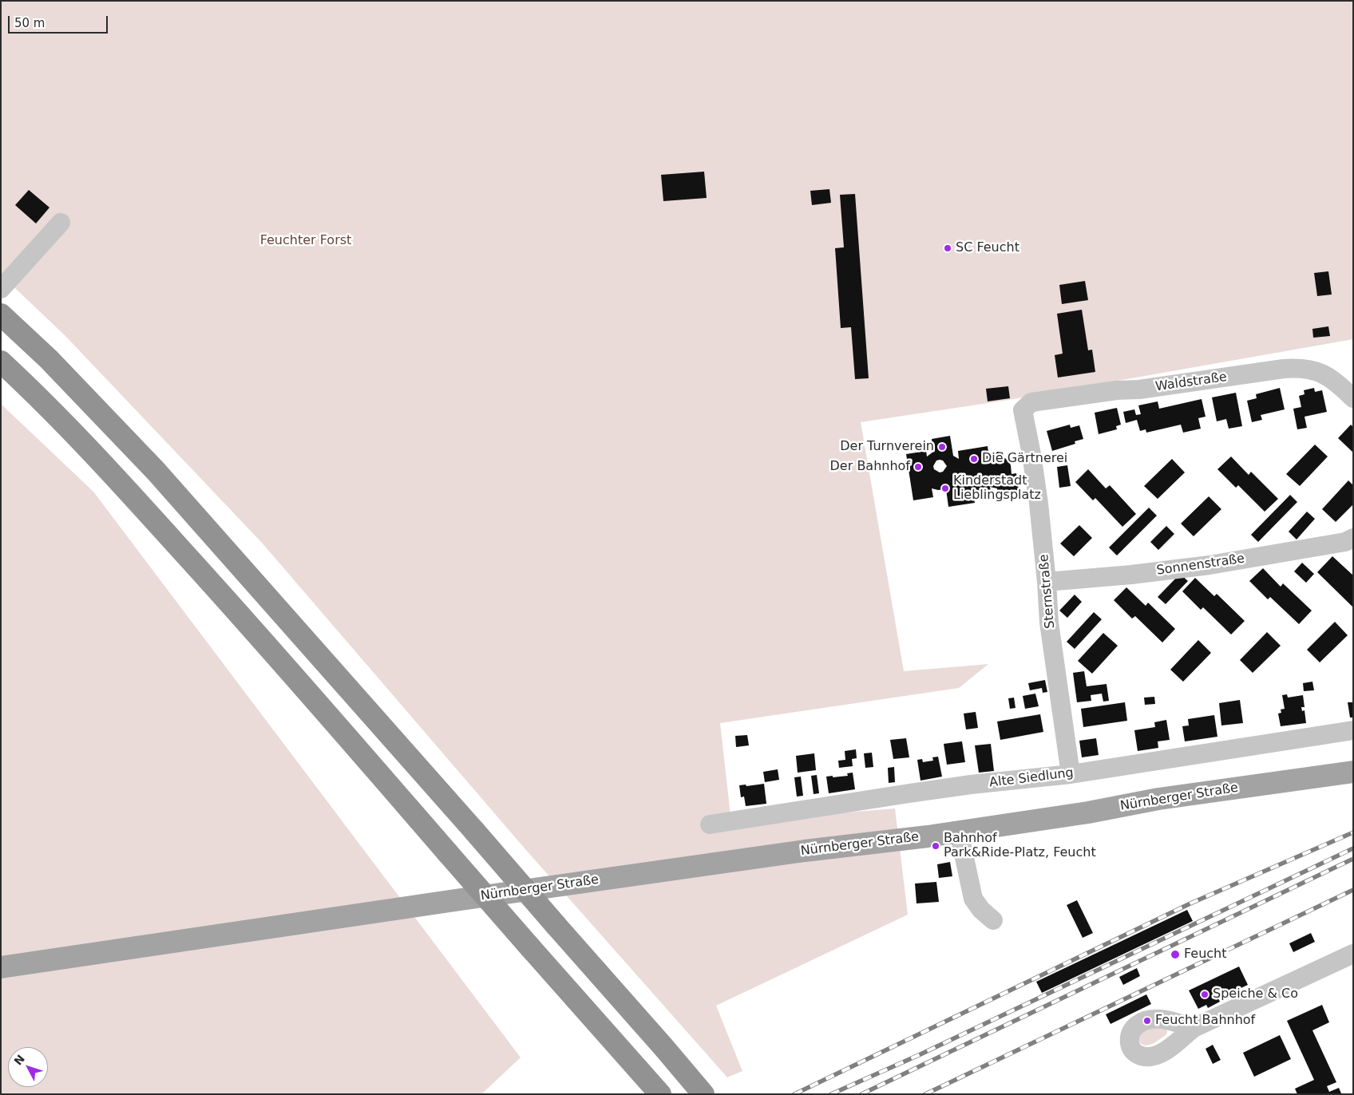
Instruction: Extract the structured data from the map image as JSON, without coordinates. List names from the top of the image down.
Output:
{
  "streets": {
    "main road": ["Nürnberger Straße"],
    "street": [
      "Waldstraße",
      "Sonnenstraße",
      "Sternstraße",
      "Alte Siedlung"
    ]
  },
  "crossings": [
    ["Waldstraße", "Sternstraße"],
    ["Sonnenstraße", "Sternstraße"],
    ["Sternstraße", "Alte Siedlung"]
  ],
  "parks": ["Feuchter Forst"],
  "places": [
    "SC Feucht",
    "Der Turnverein",
    "Die Gärtnerei",
    "Der Bahnhof",
    "Kinderstadt Lieblingsplatz",
    "Bahnhof Park&Ride-Platz, Feucht",
    "Feucht",
    "Speiche & Co",
    "Feucht Bahnhof"
  ],
  "scale_bar": "50 m",
  "north": "top left"
}
